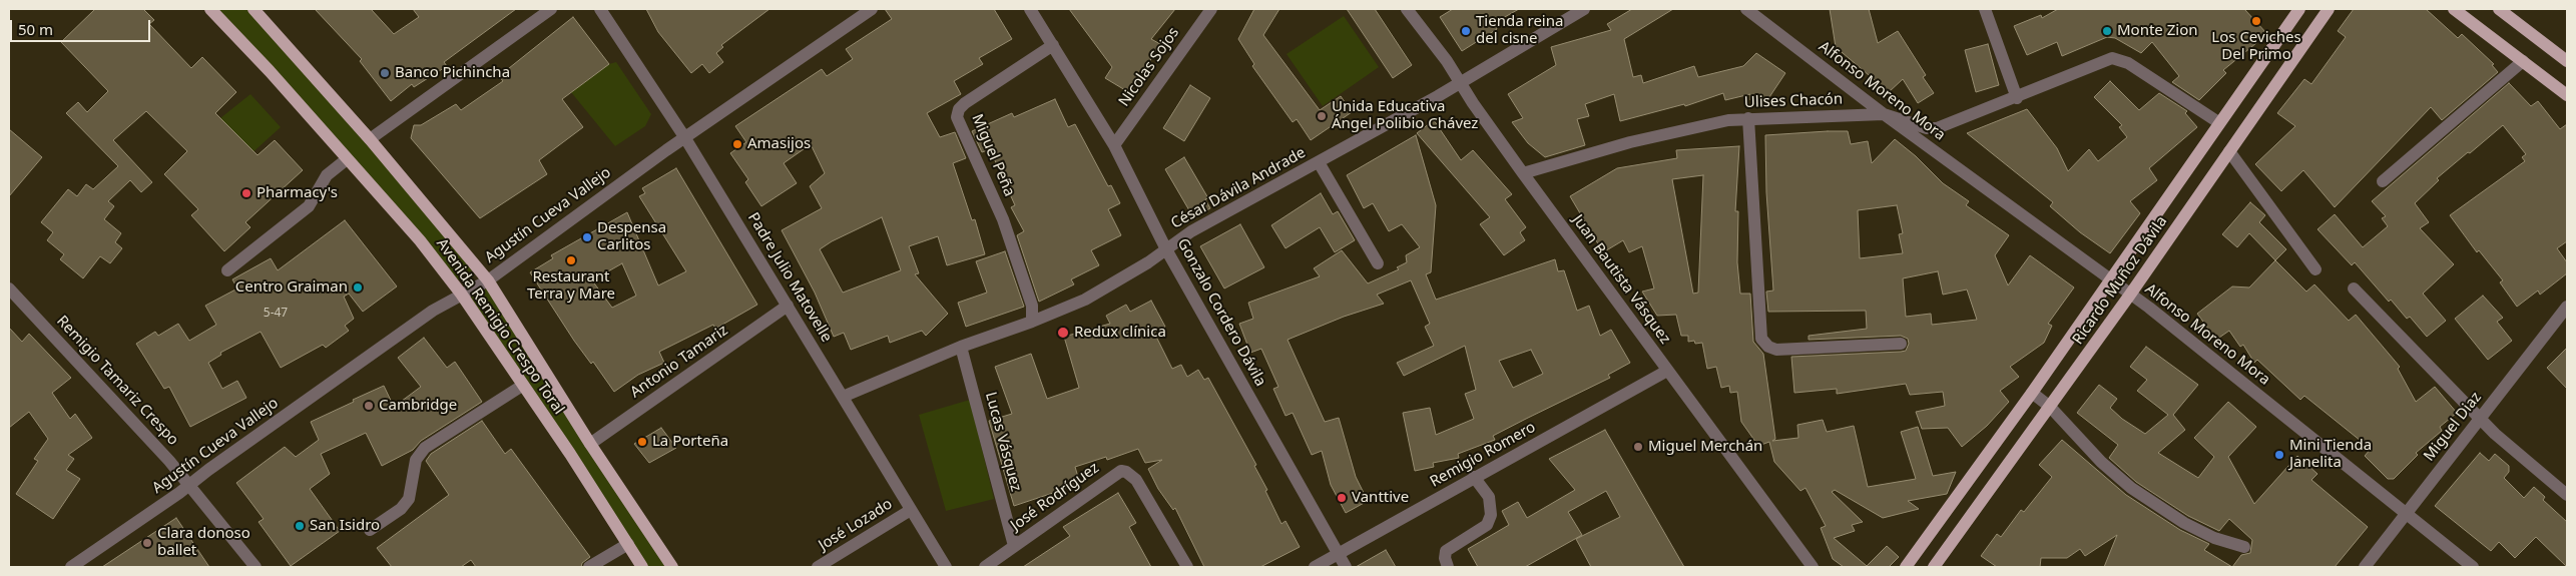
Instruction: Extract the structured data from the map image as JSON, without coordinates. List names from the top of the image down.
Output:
{
  "streets": {
    "main road": ["Ricardo Muñoz Dávila", "Avenida Remigio Crespo Toral"],
    "street": [
      "Nicolas Sojos",
      "Alfonso Moreno Mora",
      "Ulises Chacón",
      "Miguel Peña",
      "César Dávila Andrade",
      "Agustín Cueva Vallejo",
      "Padre Julio Matovelle",
      "Juan Bautista Vásquez",
      "Gonzalo Cordero Dávila",
      "Antonio Tamariz",
      "Remigio Tamariz Crespo",
      "Miguel Diaz",
      "Lucas Vásquez",
      "Remigio Romero",
      "José Rodríguez",
      "José Lozado"
    ]
  },
  "crossings": [
    ["Nicolas Sojos", "Gonzalo Cordero Dávila"],
    ["Alfonso Moreno Mora", "Ulises Chacón"],
    ["Alfonso Moreno Mora", "Ricardo Muñoz Dávila"],
    ["Alfonso Moreno Mora", "Miguel Diaz"],
    ["Ulises Chacón", "Juan Bautista Vásquez"],
    ["Ulises Chacón", "Ricardo Muñoz Dávila"],
    ["Miguel Peña", "César Dávila Andrade"],
    ["Miguel Peña", "Gonzalo Cordero Dávila"],
    ["César Dávila Andrade", "Padre Julio Matovelle"],
    ["César Dávila Andrade", "Juan Bautista Vásquez"],
    ["César Dávila Andrade", "Gonzalo Cordero Dávila"],
    ["César Dávila Andrade", "Lucas Vásquez"],
    ["Agustín Cueva Vallejo", "Padre Julio Matovelle"],
    ["Agustín Cueva Vallejo", "Avenida Remigio Crespo Toral"],
    ["Agustín Cueva Vallejo", "Remigio Tamariz Crespo"],
    ["Padre Julio Matovelle", "Antonio Tamariz"],
    ["Padre Julio Matovelle", "José Lozado"],
    ["Juan Bautista Vásquez", "Remigio Romero"],
    ["Gonzalo Cordero Dávila", "Remigio Romero"],
    ["Avenida Remigio Crespo Toral", "Antonio Tamariz"],
    ["Lucas Vásquez", "José Rodríguez"]
  ],
  "places": [
    "Los Ceviches Del Primo",
    "Tienda reina del cisne",
    "Monte Zion",
    "Banco Pichincha",
    "Unida Educativa Ángel Polibio Chávez",
    "Amasijos",
    "Pharmacy's",
    "Despensa Carlitos",
    "Restaurant Terra y Mare",
    "Centro Graiman",
    "Redux clínica",
    "Cambridge",
    "La Porteña",
    "Miguel Merchán",
    "Mini Tienda Janelita",
    "Vanttive",
    "San Isidro",
    "Clara donoso ballet"
  ],
  "house_numbers": ["5-47"],
  "scale_bar": "50 m"
}
